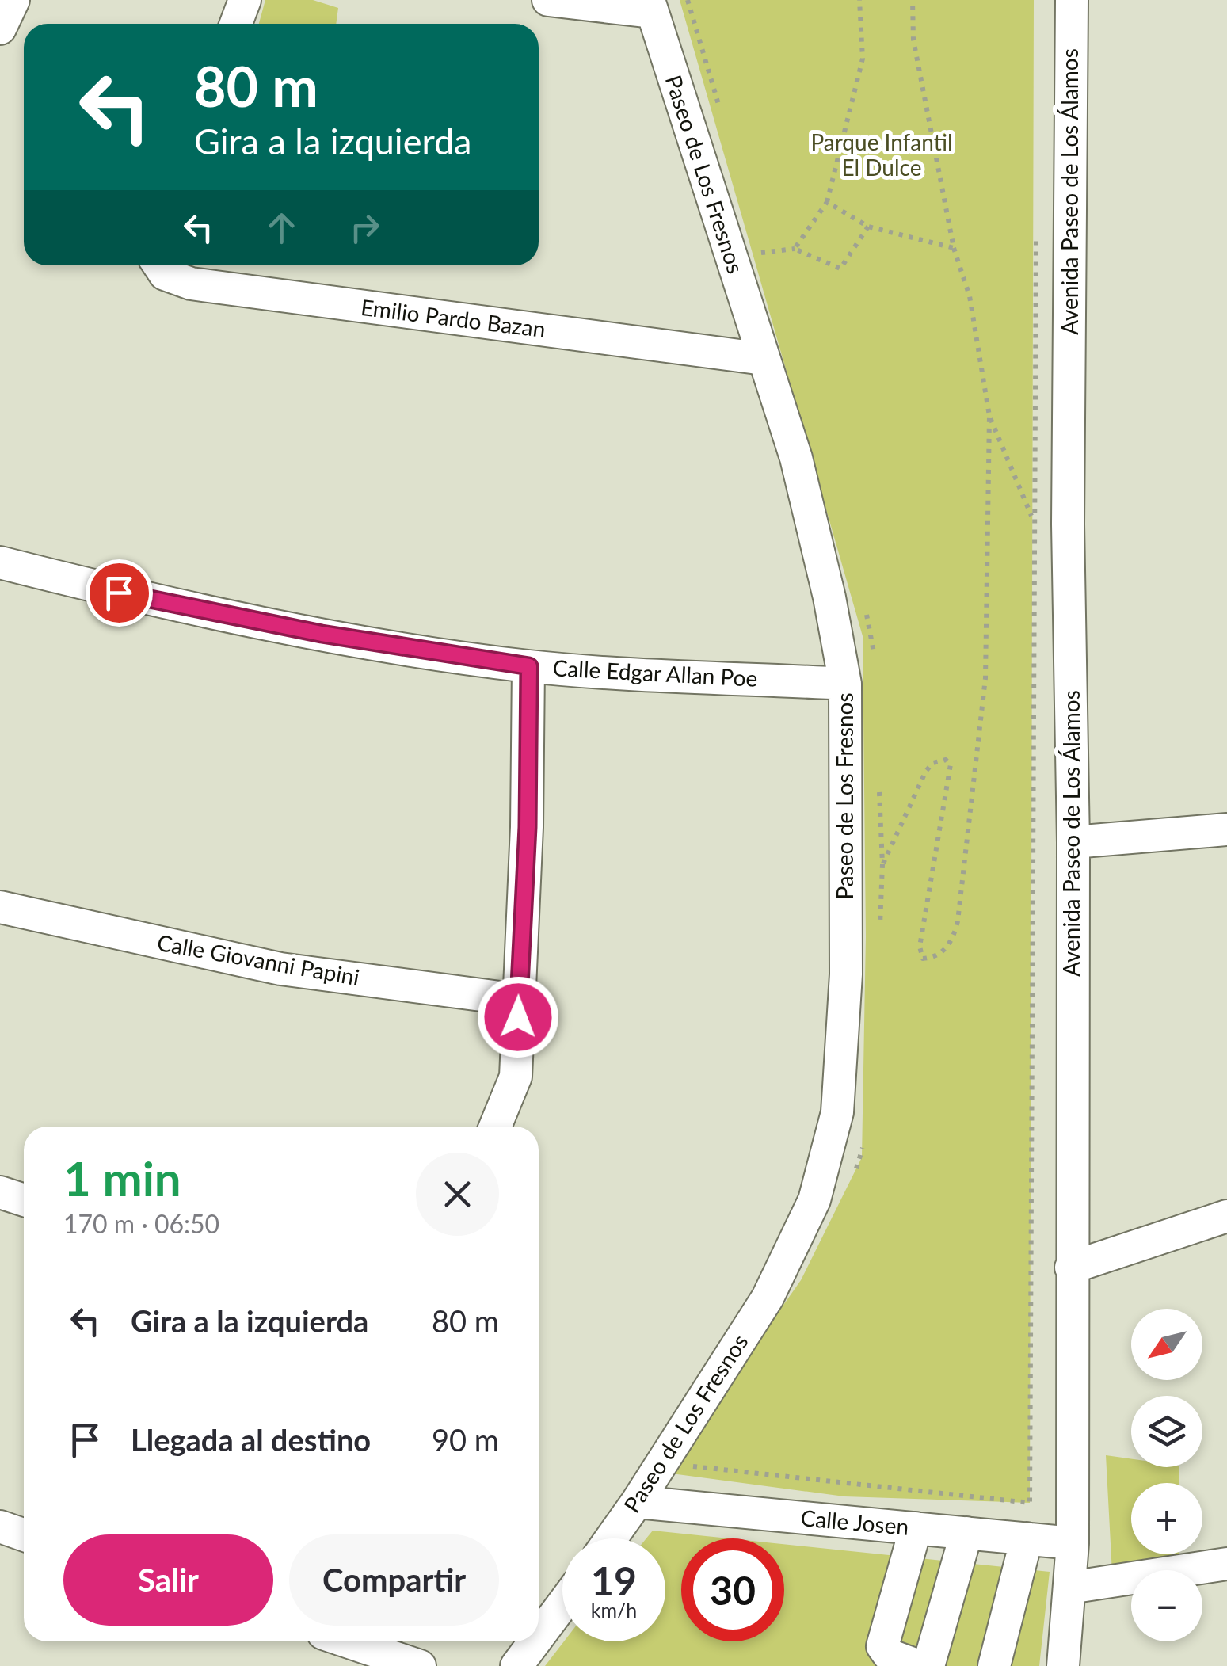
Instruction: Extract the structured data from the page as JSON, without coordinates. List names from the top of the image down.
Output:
{
  "streets": {
    "street": [
      "Paseo de Los Fresnos",
      "Avenida Paseo de Los Álamos",
      "Emilio Pardo Bazan",
      "Calle Edgar Allan Poe",
      "Calle Giovanni Papini",
      "Calle Josen"
    ]
  },
  "crossings": [
    ["Paseo de Los Fresnos", "Emilio Pardo Bazan"],
    ["Paseo de Los Fresnos", "Calle Edgar Allan Poe"],
    ["Paseo de Los Fresnos", "Calle Josen"],
    ["Avenida Paseo de Los Álamos", "Calle Josen"]
  ],
  "parks": ["Parque Infantil El Dulce"],
  "north": "bottom left",
  "page": {
    "turn": ["80 m", "Gira a la izquierda"],
    "heading": ["1 min", "170 m · 06:50"],
    "list": [
      {
        "name": "Gira a la izquierda",
        "value": "80 m"
      },
      {
        "name": "Llegada al destino",
        "value": "90 m"
      }
    ],
    "map_buttons": ["+", "−"],
    "buttons": ["Salir", "Compartir"],
    "speed": "19 km/h",
    "limit": "30"
  }
}
